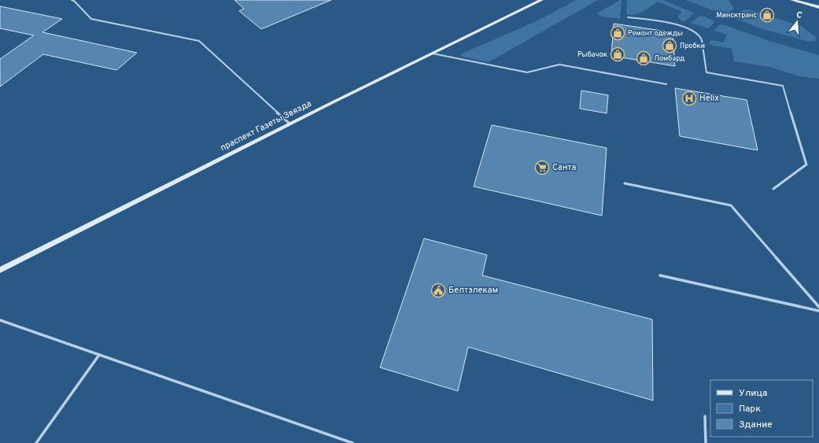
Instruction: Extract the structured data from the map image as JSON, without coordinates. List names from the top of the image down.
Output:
{
  "streets": {
    "main road": ["праспект Газеты Звязда"]
  },
  "places": {
    "shop": [
      "Минсктранс",
      "Ремонт одежды",
      "Пробки",
      "Рыбачок",
      "Ломбард"
    ],
    "hospital": ["Helix"],
    "supermarket": ["Санта"],
    "public building": ["Белтэлекам"]
  },
  "legend": ["Улица", "Парк", "Здание"],
  "north": "top"
}
